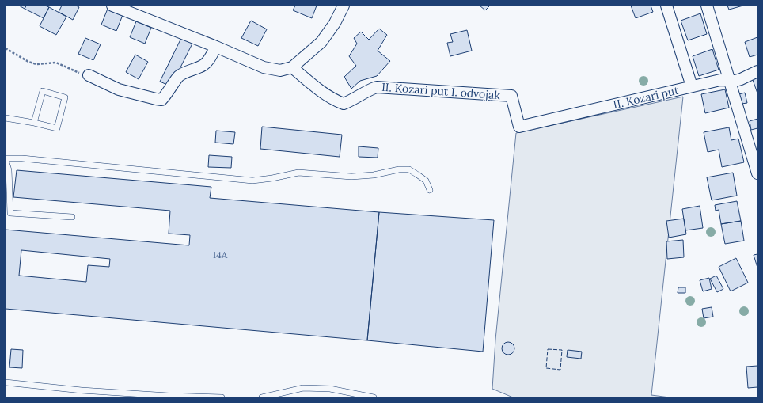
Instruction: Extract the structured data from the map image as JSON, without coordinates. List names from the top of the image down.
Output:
{
  "streets": {
    "street": ["II. Kozari put I. odvojak", "II. Kozari put"]
  },
  "crossings": [
    ["II. Kozari put I. odvojak", "II. Kozari put"]
  ],
  "house_numbers": ["14A"]
}
